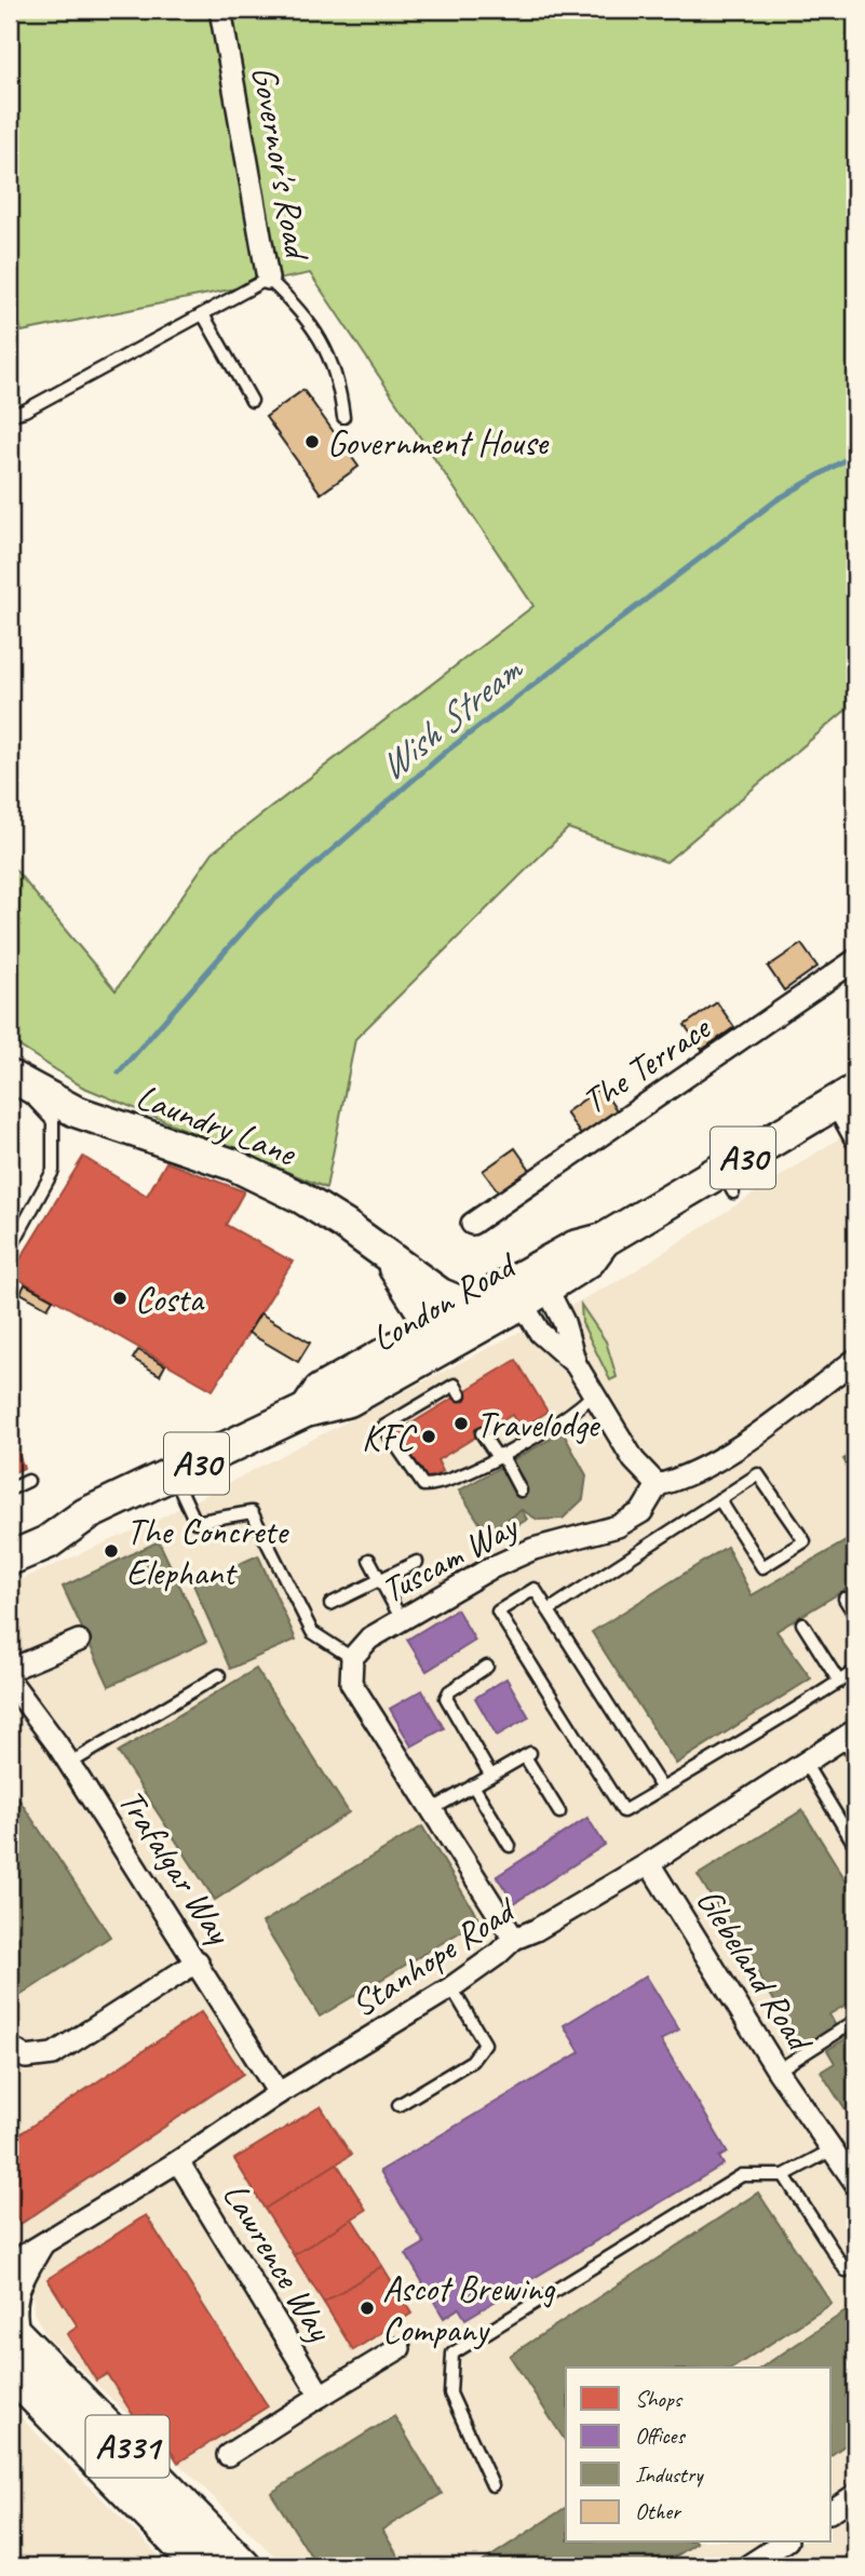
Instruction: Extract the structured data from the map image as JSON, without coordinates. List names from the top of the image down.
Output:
{
  "streets": {
    "main road": ["A30", "London Road", "A331"],
    "street": [
      "Governor's Road",
      "The Terrace",
      "Laundry Lane",
      "Tuscam Way",
      "Trafalgar Way",
      "Stanhope Road",
      "Glebeland Road",
      "Lawrence Way"
    ]
  },
  "crossings": [
    ["Laundry Lane", "London Road"],
    ["Trafalgar Way", "Stanhope Road"],
    ["Stanhope Road", "Glebeland Road"],
    ["Stanhope Road", "Lawrence Way"]
  ],
  "water": ["Wish Stream"],
  "places": [
    "Government House",
    "Costa",
    "Travelodge",
    "KFC",
    "The Concrete Elephant",
    "Ascot Brewing Company"
  ],
  "legend": [
    "Shops",
    "Offices",
    "Industry",
    "Other"
  ]
}
